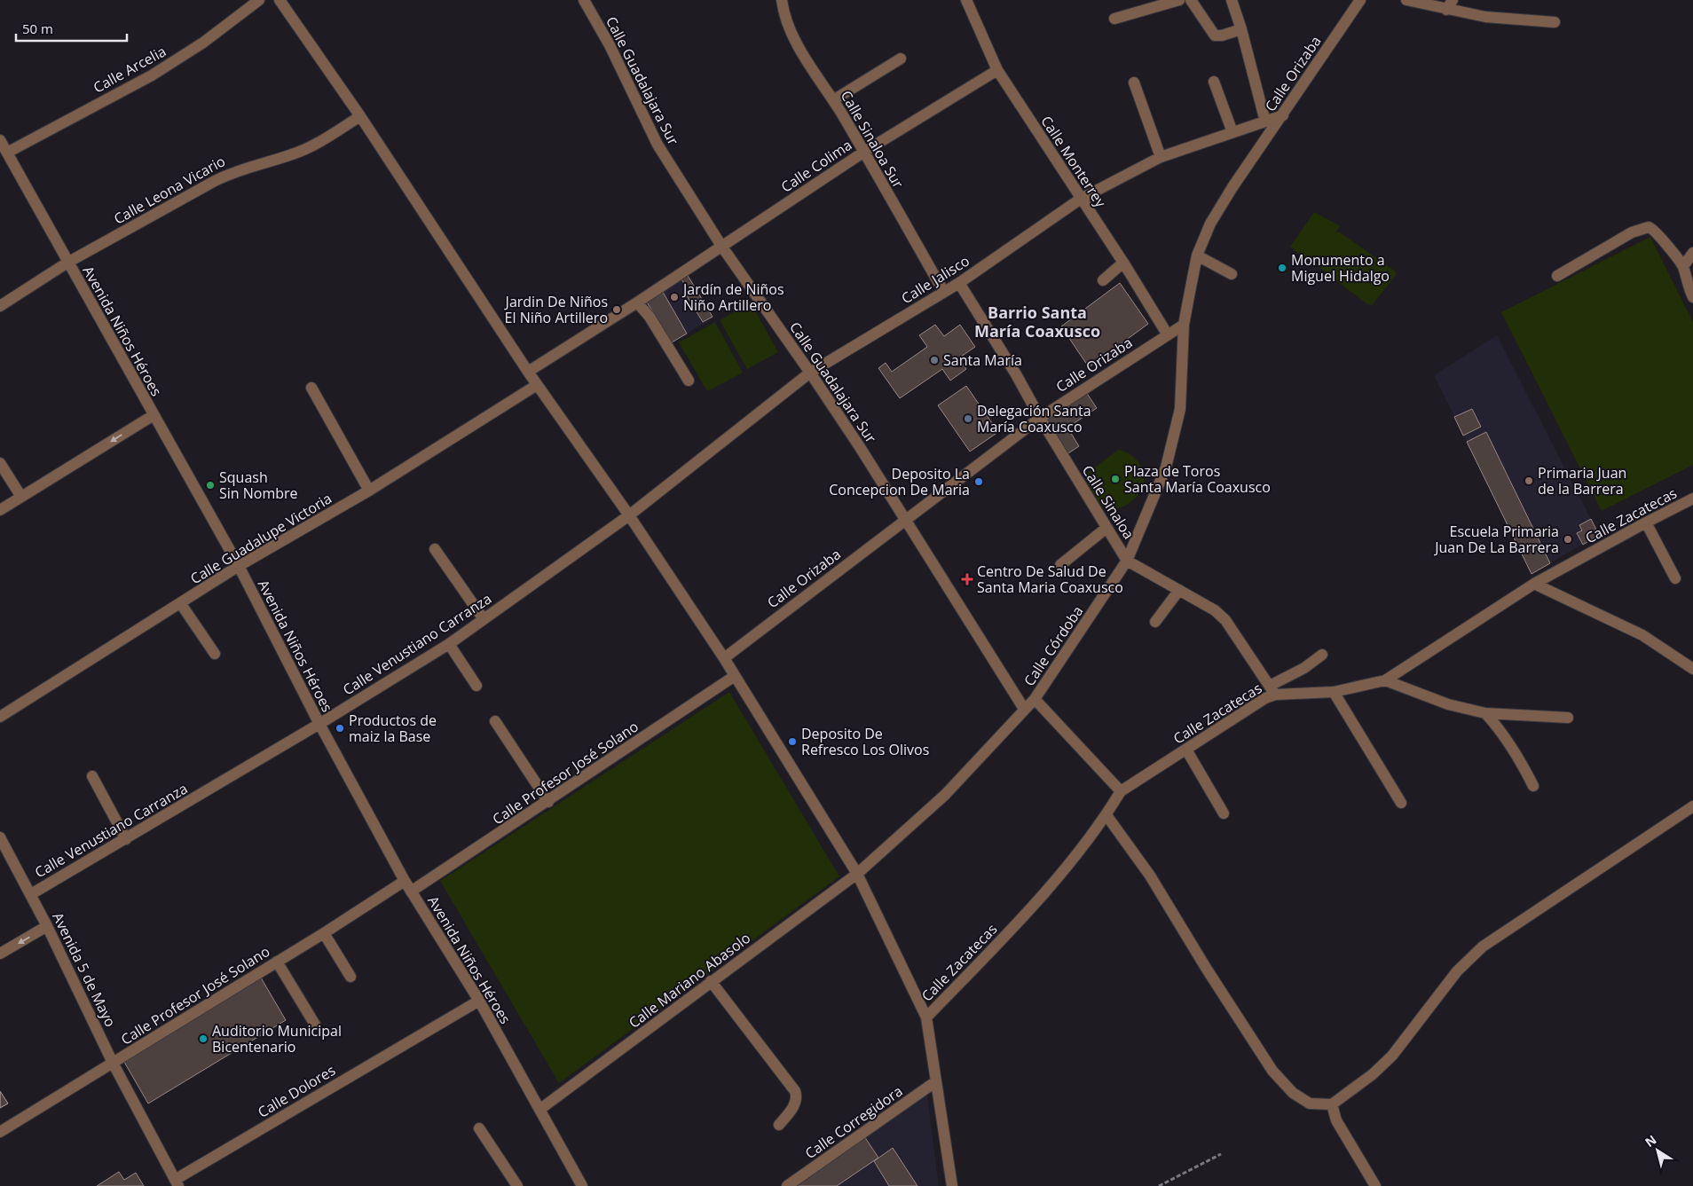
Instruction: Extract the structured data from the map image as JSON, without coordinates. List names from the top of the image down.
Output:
{
  "streets": {
    "street": [
      "Calle Arcelia",
      "Calle Orizaba",
      "Calle Guadalajara Sur",
      "Calle Sinaloa Sur",
      "Calle Monterrey",
      "Calle Colima",
      "Calle Leona Vicario",
      "Calle Jalisco",
      "Avenida Niños Héroes",
      "Calle Sinaloa",
      "Calle Zacatecas",
      "Calle Guadalupe Victoria",
      "Calle Venustiano Carranza",
      "Calle Córdoba",
      "Calle Profesor José Solano",
      "Avenida 5 de Mayo",
      "Calle Mariano Abasolo",
      "Calle Dolores",
      "Calle Corregidora"
    ]
  },
  "crossings": [
    ["Calle Arcelia", "Avenida Niños Héroes"],
    ["Calle Orizaba", "Calle Guadalajara Sur"],
    ["Calle Orizaba", "Calle Monterrey"],
    ["Calle Orizaba", "Calle Jalisco"],
    ["Calle Orizaba", "Calle Sinaloa"],
    ["Calle Orizaba", "Calle Córdoba"],
    ["Calle Guadalajara Sur", "Calle Colima"],
    ["Calle Guadalajara Sur", "Calle Jalisco"],
    ["Calle Guadalajara Sur", "Calle Córdoba"],
    ["Calle Sinaloa Sur", "Calle Colima"],
    ["Calle Sinaloa Sur", "Calle Jalisco"],
    ["Calle Monterrey", "Calle Colima"],
    ["Calle Monterrey", "Calle Jalisco"],
    ["Calle Leona Vicario", "Avenida Niños Héroes"],
    ["Calle Jalisco", "Calle Sinaloa"],
    ["Calle Jalisco", "Calle Venustiano Carranza"],
    ["Avenida Niños Héroes", "Calle Guadalupe Victoria"],
    ["Avenida Niños Héroes", "Calle Venustiano Carranza"],
    ["Avenida Niños Héroes", "Calle Profesor José Solano"],
    ["Avenida Niños Héroes", "Calle Mariano Abasolo"],
    ["Avenida Niños Héroes", "Calle Dolores"],
    ["Calle Sinaloa", "Calle Zacatecas"],
    ["Calle Sinaloa", "Calle Córdoba"],
    ["Calle Venustiano Carranza", "Avenida 5 de Mayo"],
    ["Calle Córdoba", "Calle Mariano Abasolo"],
    ["Calle Profesor José Solano", "Avenida 5 de Mayo"],
    ["Avenida 5 de Mayo", "Calle Dolores"]
  ],
  "districts": ["Barrio Santa María Coaxusco"],
  "places": {
    "other": [
      "Monumento a Miguel Hidalgo",
      "Jardín de Niños Niño Artillero",
      "Jardin De Niños El Niño Artillero",
      "Santa María",
      "Delegación Santa María Coaxusco",
      "Plaza de Toros Santa María Coaxusco",
      "Primaria Juan de la Barrera",
      "Deposito La Concepcion De Maria",
      "Squash Sin Nombre",
      "Escuela Primaria Juan De La Barrera",
      "Productos de maiz la Base",
      "Deposito De Refresco Los Olivos",
      "Auditorio Municipal Bicentenario"
    ],
    "health": ["Centro De Salud De Santa Maria Coaxusco"]
  },
  "scale_bar": "50 m",
  "north": "top left"
}
